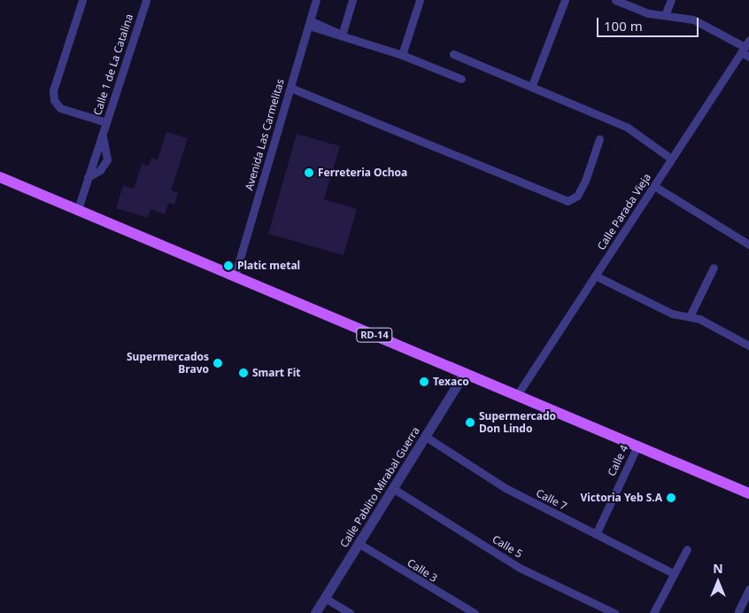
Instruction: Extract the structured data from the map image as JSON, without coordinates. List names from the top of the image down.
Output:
{
  "streets": {
    "main road": ["RD-14"],
    "street": [
      "Calle 1 de La Catalina",
      "Avenida Las Carmelitas",
      "Calle Parada Vieja",
      "Calle 4",
      "Calle Pablito Mirabal Guerra",
      "Calle 7",
      "Calle 5",
      "Calle 3"
    ]
  },
  "crossings": [
    ["Calle 1 de La Catalina", "RD-14"],
    ["Avenida Las Carmelitas", "RD-14"],
    ["Calle Parada Vieja", "RD-14"],
    ["RD-14", "Calle 4"],
    ["RD-14", "Calle Pablito Mirabal Guerra"],
    ["Calle 4", "Calle 7"],
    ["Calle Pablito Mirabal Guerra", "Calle 7"],
    ["Calle Pablito Mirabal Guerra", "Calle 5"],
    ["Calle Pablito Mirabal Guerra", "Calle 3"]
  ],
  "places": [
    "Ferreteria Ochoa",
    "Platic metal",
    "Supermercados Bravo",
    "Smart Fit",
    "Texaco",
    "Supermercado Don Lindo",
    "Victoria Yeb S.A"
  ],
  "scale_bar": "100 m",
  "north": "top"
}
